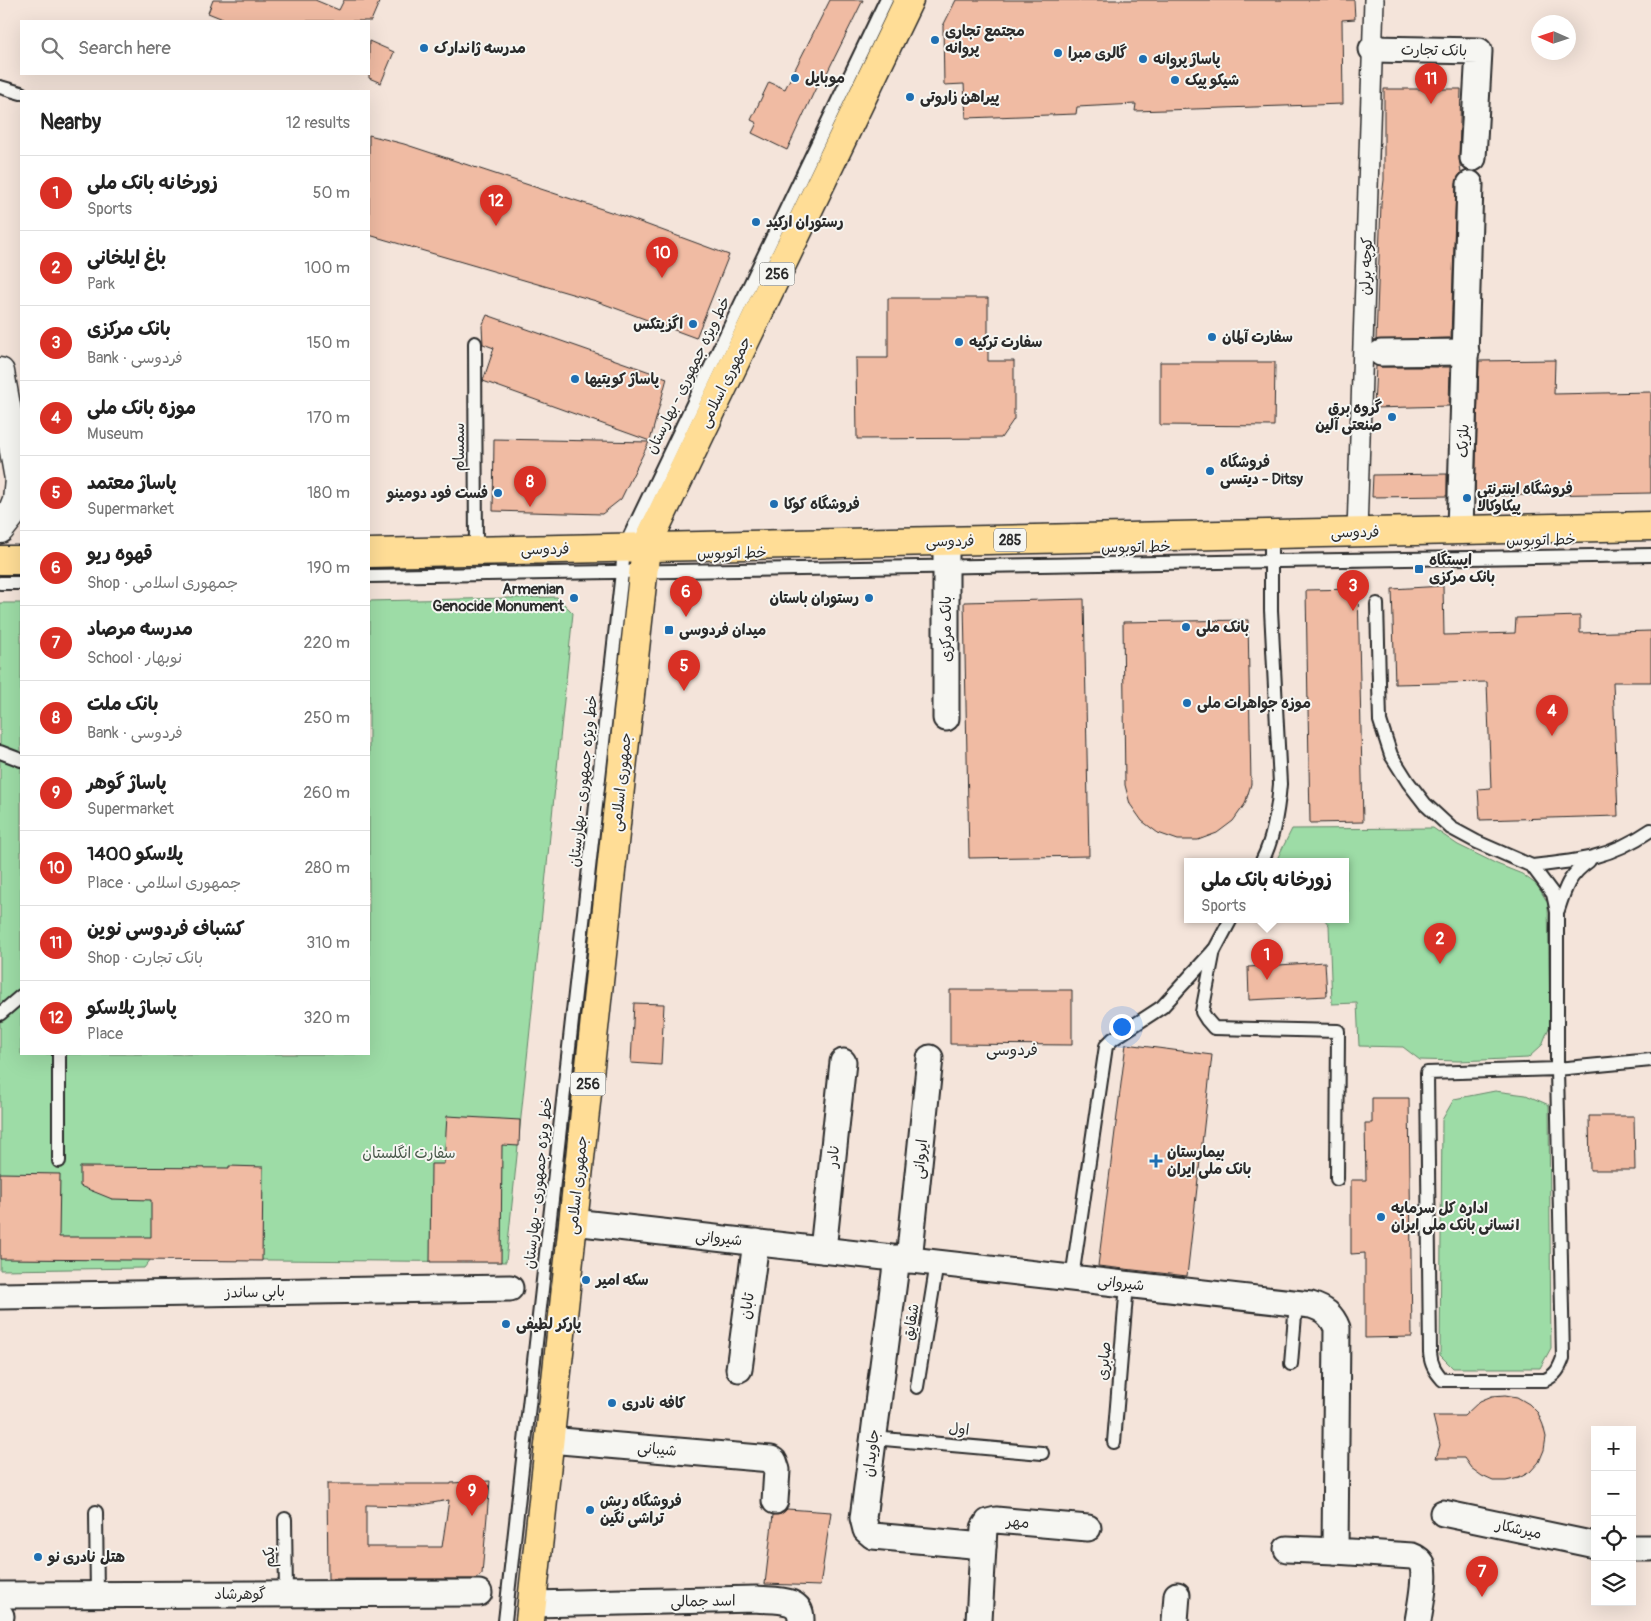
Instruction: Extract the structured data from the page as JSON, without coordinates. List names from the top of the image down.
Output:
{
  "streets": {
    "main road": [
      "256",
      "جمهوری اسلامی",
      "فردوسی",
      "285"
    ],
    "street": [
      "بانک تجارت",
      "کوچه برلن",
      "بلژیک",
      "بانک مرکزی",
      "نادر",
      "ایروانی",
      "شیروانی",
      "بابی ساندز",
      "تابان",
      "شیبانی",
      "جاویدان",
      "مهر",
      "میرشکار",
      "گوهرشاد",
      "اسد جمالی"
    ],
    "lane": [
      "خط ویژه جمهوری - بهارستان",
      "سمسام",
      "خط اتوبوس",
      "شقایق",
      "صابری",
      "اول",
      "یکم"
    ]
  },
  "crossings": [
    ["بانک تجارت", "کوچه برلن"],
    ["کوچه برلن", "فردوسی"],
    ["خط ویژه جمهوری - بهارستان", "جمهوری اسلامی"],
    ["خط ویژه جمهوری - بهارستان", "فردوسی"],
    ["جمهوری اسلامی", "فردوسی"],
    ["جمهوری اسلامی", "شیروانی"],
    ["جمهوری اسلامی", "شیبانی"],
    ["جمهوری اسلامی", "اسد جمالی"],
    ["بلژیک", "فردوسی"],
    ["سمسام", "فردوسی"],
    ["فردوسی", "خط اتوبوس"],
    ["فردوسی", "بانک مرکزی"],
    ["خط اتوبوس", "بانک مرکزی"],
    ["نادر", "شیروانی"],
    ["ایروانی", "شیروانی"],
    ["ایروانی", "جاویدان"],
    ["شیروانی", "تابان"],
    ["شیروانی", "شقایق"],
    ["شیروانی", "صابری"],
    ["شیروانی", "جاویدان"],
    ["اول", "جاویدان"],
    ["جاویدان", "مهر"],
    ["یکم", "گوهرشاد"]
  ],
  "districts": ["فردوسی"],
  "parks": ["سفارت انگلستان"],
  "places": {
    "other": [
      "مجتمع تجاری پروانه",
      "مدرسه ژاندارک",
      "گالری مبرا",
      "پاساژ پروانه",
      "موبایل",
      "شیکو پیک",
      "پیراهن زاروتی",
      "رستوران ارکید",
      "اگزیتکس",
      "سفارت آلمان",
      "سفارت ترکیه",
      "پاساژ کویتیها",
      "گروه برق صنعتی آلین",
      "فروشگاه دیتسی - Ditsy",
      "فست فود دومینو",
      "فروشگاه اینترنتی پیکاوکالا",
      "فروشگاه کوکا",
      "Armenian Genocide Monument",
      "رستوران باستان",
      "بانک ملی",
      "موزه جواهرات ملی",
      "اداره کل سرمایه انسانی بانک ملی ایران",
      "سکه امیر",
      "پارکر لطیفی",
      "کافه نادری",
      "فروشگاه ریش تراشی نگین",
      "هتل نادری نو"
    ],
    "transit": ["ایستگاه بانک مرکزی", "میدان فردوسی"],
    "health": ["بیمارستان بانک ملی ایران"]
  },
  "north": "left",
  "page": {
    "search": "Search here",
    "pins": [
      "11",
      "12",
      "10",
      "8",
      "3",
      "6",
      "5",
      "4",
      "2",
      "1",
      "9",
      "7"
    ],
    "heading": ["Nearby", "12 results"],
    "list": [
      {
        "mark": "1",
        "name": "زورخانه بانک ملی",
        "note": "Sports",
        "value": "50 m"
      },
      {
        "mark": "2",
        "name": "باغ ایلخانی",
        "note": "Park",
        "value": "100 m"
      },
      {
        "mark": "3",
        "name": "بانک مرکزی",
        "note": "Bank · فردوسی",
        "value": "150 m"
      },
      {
        "mark": "4",
        "name": "موزه بانک ملی",
        "note": "Museum",
        "value": "170 m"
      },
      {
        "mark": "5",
        "name": "پاساژ معتمد",
        "note": "Supermarket",
        "value": "180 m"
      },
      {
        "mark": "6",
        "name": "قهوه ریو",
        "note": "Shop · جمهوری اسلامی",
        "value": "190 m"
      },
      {
        "mark": "7",
        "name": "مدرسه مرصاد",
        "note": "School · نوبهار",
        "value": "220 m"
      },
      {
        "mark": "8",
        "name": "بانک ملت",
        "note": "Bank · فردوسی",
        "value": "250 m"
      },
      {
        "mark": "9",
        "name": "پاساژ گوهر",
        "note": "Supermarket",
        "value": "260 m"
      },
      {
        "mark": "10",
        "name": "پلاسکو 1400",
        "note": "Place · جمهوری اسلامی",
        "value": "280 m"
      },
      {
        "mark": "11",
        "name": "کشباف فردوسی نوین",
        "note": "Shop · بانک تجارت",
        "value": "310 m"
      },
      {
        "mark": "12",
        "name": "پاساژ پلاسکو",
        "note": "Place",
        "value": "320 m"
      }
    ],
    "popup": ["زورخانه بانک ملی", "Sports"],
    "map_buttons": ["+", "−"]
  }
}
